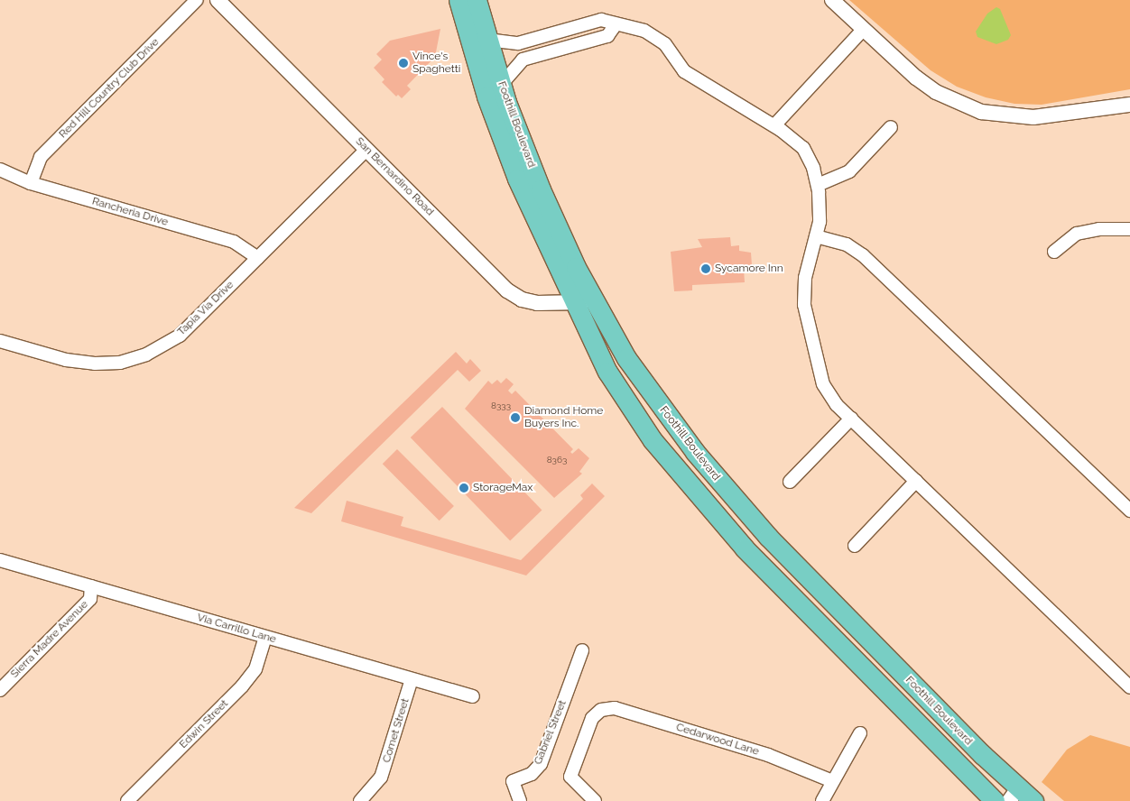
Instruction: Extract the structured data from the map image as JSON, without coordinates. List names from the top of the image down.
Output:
{
  "streets": {
    "main road": ["Foothill Boulevard"],
    "street": [
      "Red Hill Country Club Drive",
      "San Bernardino Road",
      "Rancheria Drive",
      "Tapia Via Drive",
      "Via Carrillo Lane",
      "Sierra Madre Avenue",
      "Edwin Street",
      "Comet Street",
      "Gabriel Street",
      "Cedarwood Lane"
    ]
  },
  "crossings": [
    ["Red Hill Country Club Drive", "Rancheria Drive"],
    ["Foothill Boulevard", "San Bernardino Road"],
    ["San Bernardino Road", "Tapia Via Drive"],
    ["Rancheria Drive", "Tapia Via Drive"],
    ["Via Carrillo Lane", "Sierra Madre Avenue"],
    ["Via Carrillo Lane", "Edwin Street"],
    ["Via Carrillo Lane", "Comet Street"]
  ],
  "places": [
    "Vince's Spaghetti",
    "Sycamore Inn",
    "Diamond Home Buyers Inc.",
    "StorageMax"
  ],
  "house_numbers": ["8333", "8363"]
}
